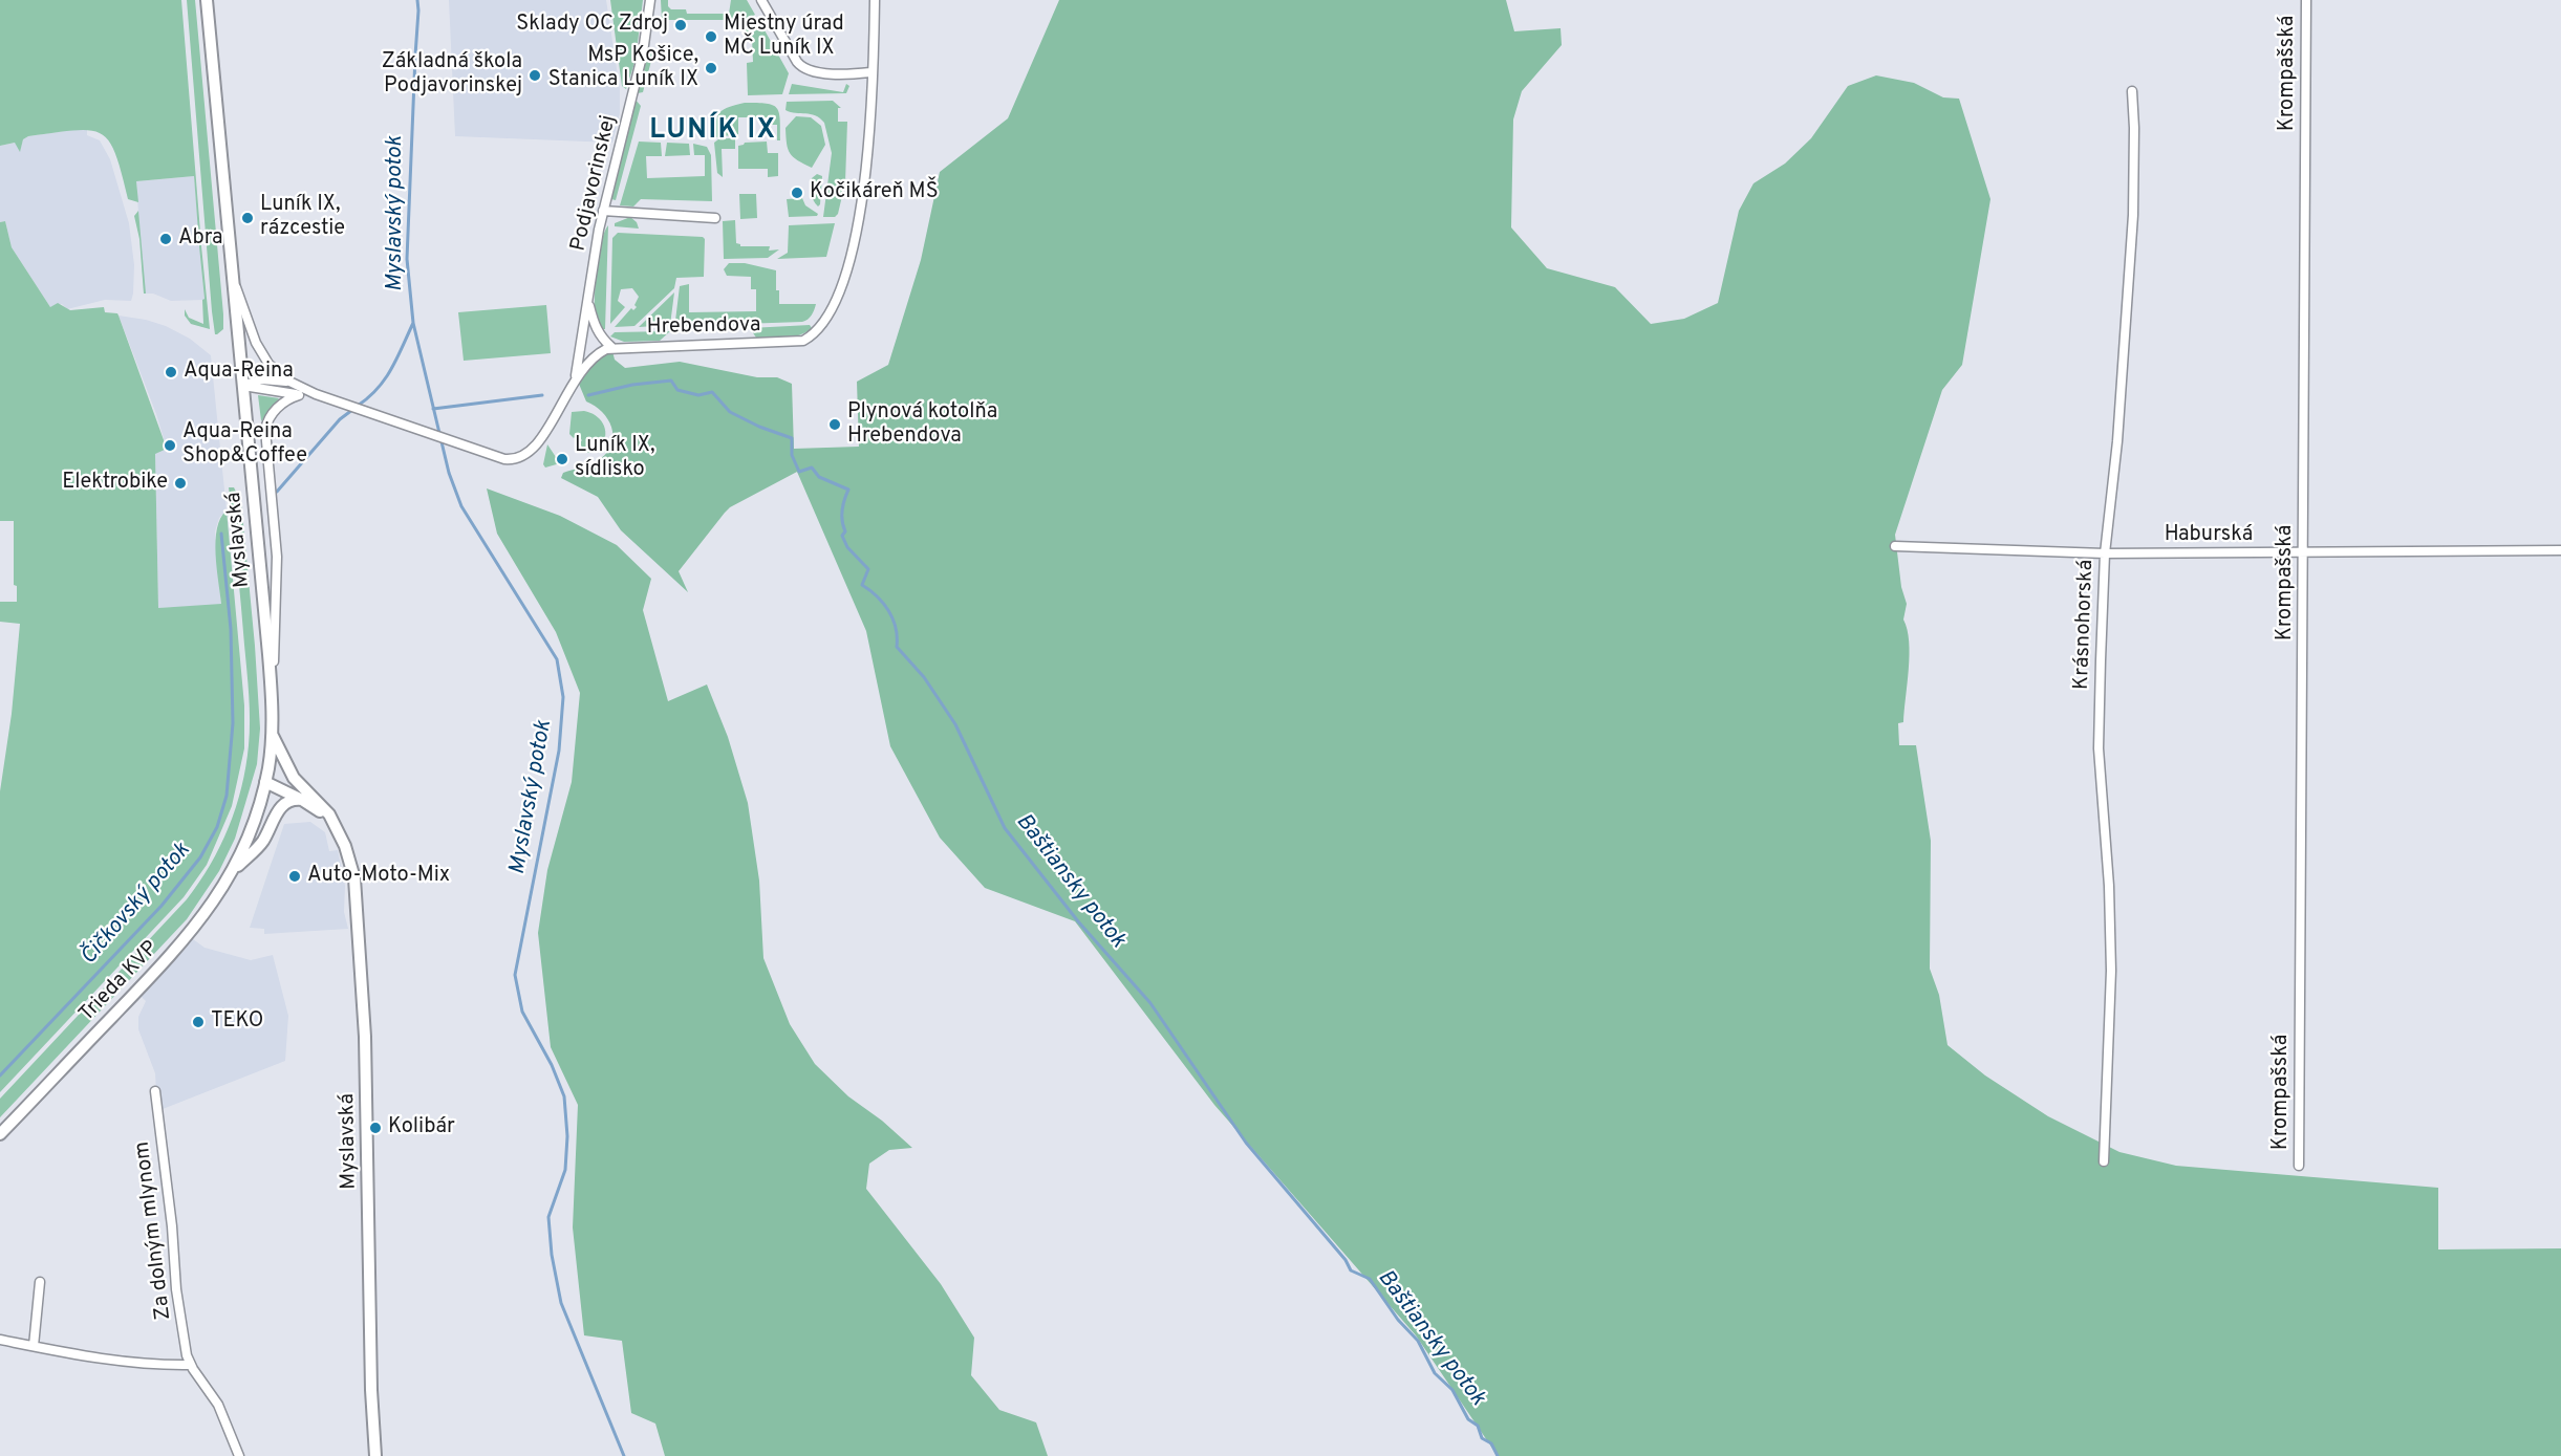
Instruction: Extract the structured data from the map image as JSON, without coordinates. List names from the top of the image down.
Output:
{
  "streets": {
    "street": [
      "Krompašská",
      "Podjavorinskej",
      "Hrebendova",
      "Haburská",
      "Myslavská",
      "Krásnohorská",
      "Trieda KVP",
      "Za dolným mlynom"
    ]
  },
  "crossings": [
    ["Krompašská", "Haburská"],
    ["Haburská", "Krásnohorská"],
    ["Myslavská", "Trieda KVP"]
  ],
  "districts": ["LUNÍK IX"],
  "water": ["Myslavský potok", "Baštiansky potok", "Čičkovský potok"],
  "places": [
    "Sklady OC Zdroj",
    "Miestny úrad MČ Luník IX",
    "MsP Košice, Stanica Luník IX",
    "Základná škola Podjavorinskej",
    "Kočikáreň MŠ",
    "Luník IX, rázcestie",
    "Abra",
    "Aqua-Reina",
    "Plynová kotolňa Hrebendova",
    "Aqua-Reina Shop&Coffee",
    "Luník IX, sídlisko",
    "Elektrobike",
    "Auto-Moto-Mix",
    "TEKO",
    "Kolibár"
  ]
}
